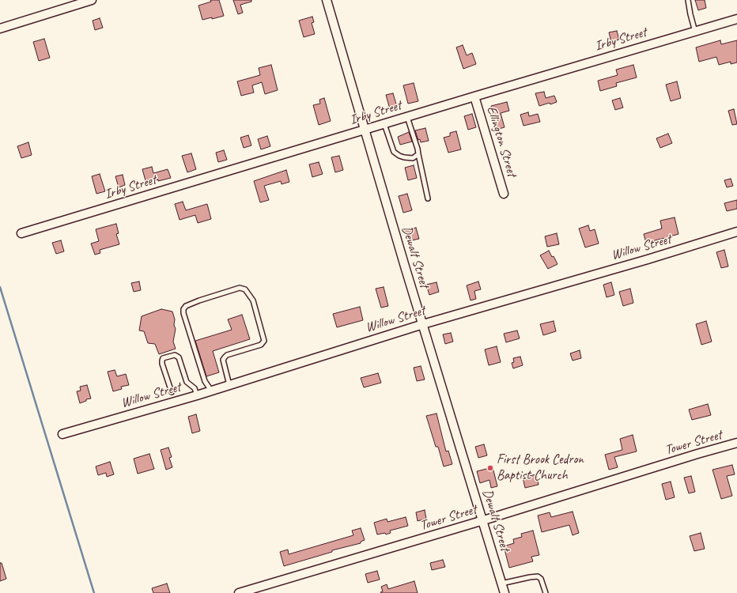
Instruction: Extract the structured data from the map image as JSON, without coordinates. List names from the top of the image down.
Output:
{
  "streets": {
    "street": [
      "Irby Street",
      "Ellington Street",
      "Willow Street",
      "Dewalt Street",
      "Tower Street"
    ]
  },
  "crossings": [
    ["Irby Street", "Ellington Street"],
    ["Irby Street", "Dewalt Street"],
    ["Willow Street", "Dewalt Street"],
    ["Dewalt Street", "Tower Street"]
  ],
  "places": ["First Brook Cedron Baptist Church"]
}
